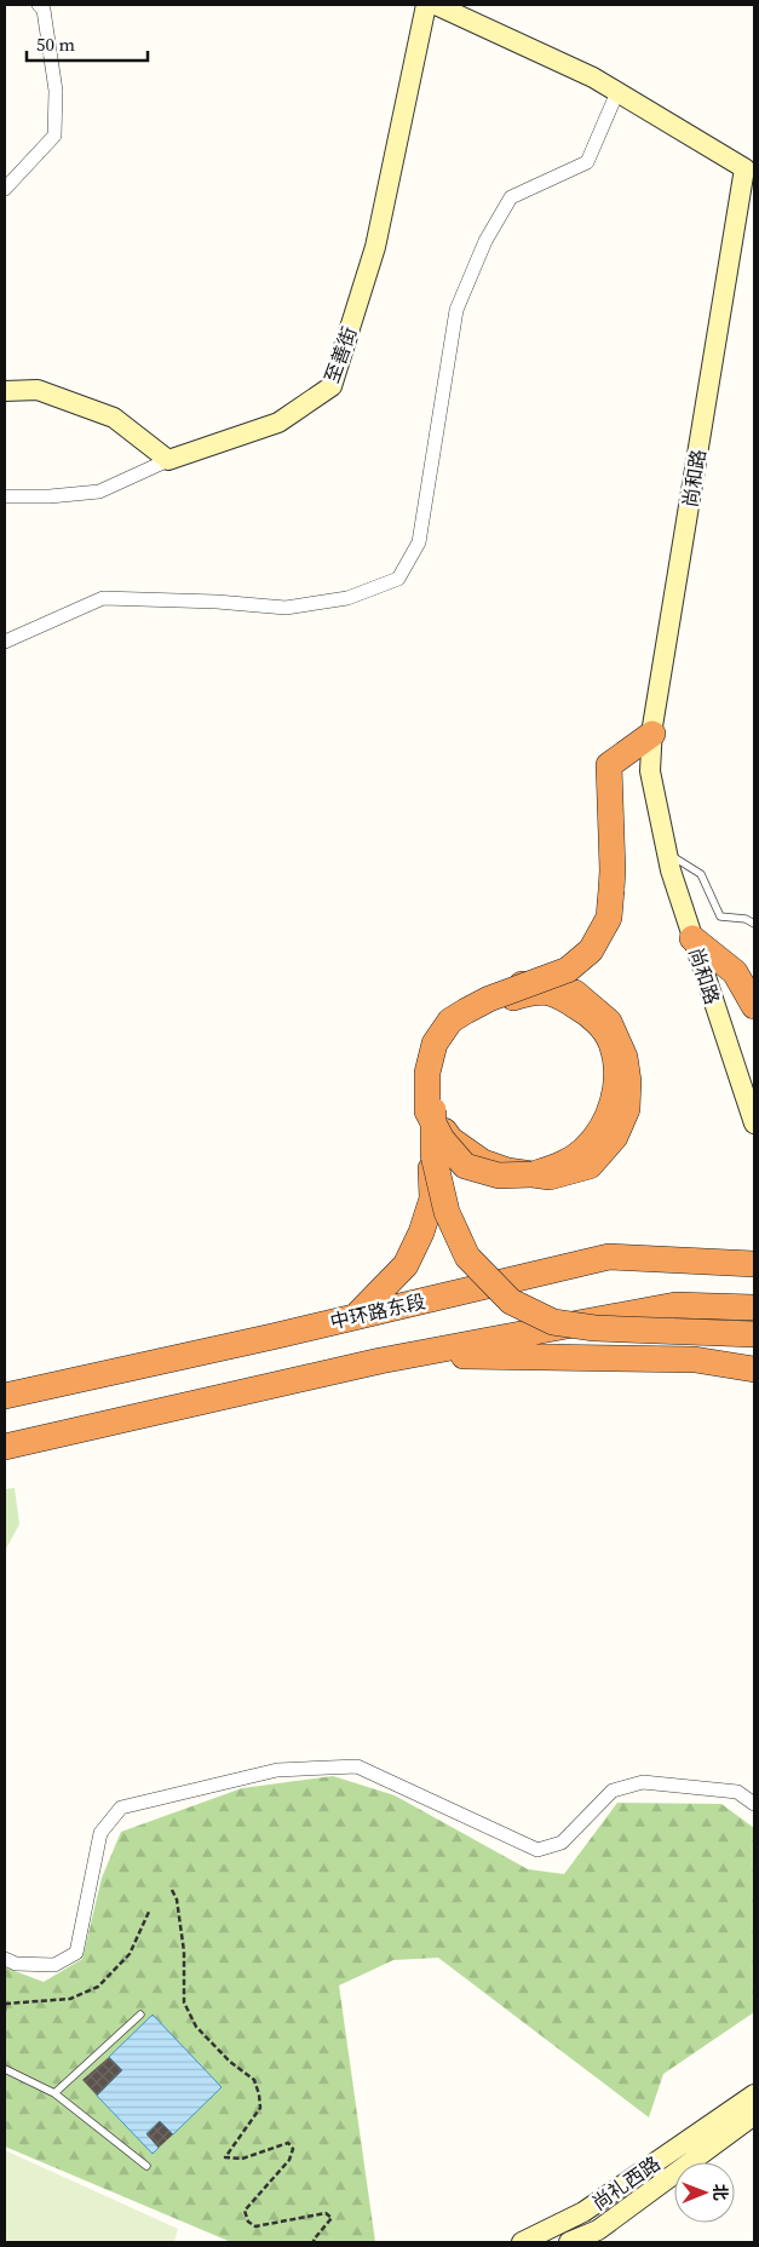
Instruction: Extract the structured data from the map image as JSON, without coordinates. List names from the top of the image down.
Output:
{
  "streets": {
    "highway": ["中环路东段"],
    "street": ["至善街", "尚和路", "尚礼西路"]
  },
  "scale_bar": "50 m",
  "north": "right"
}
